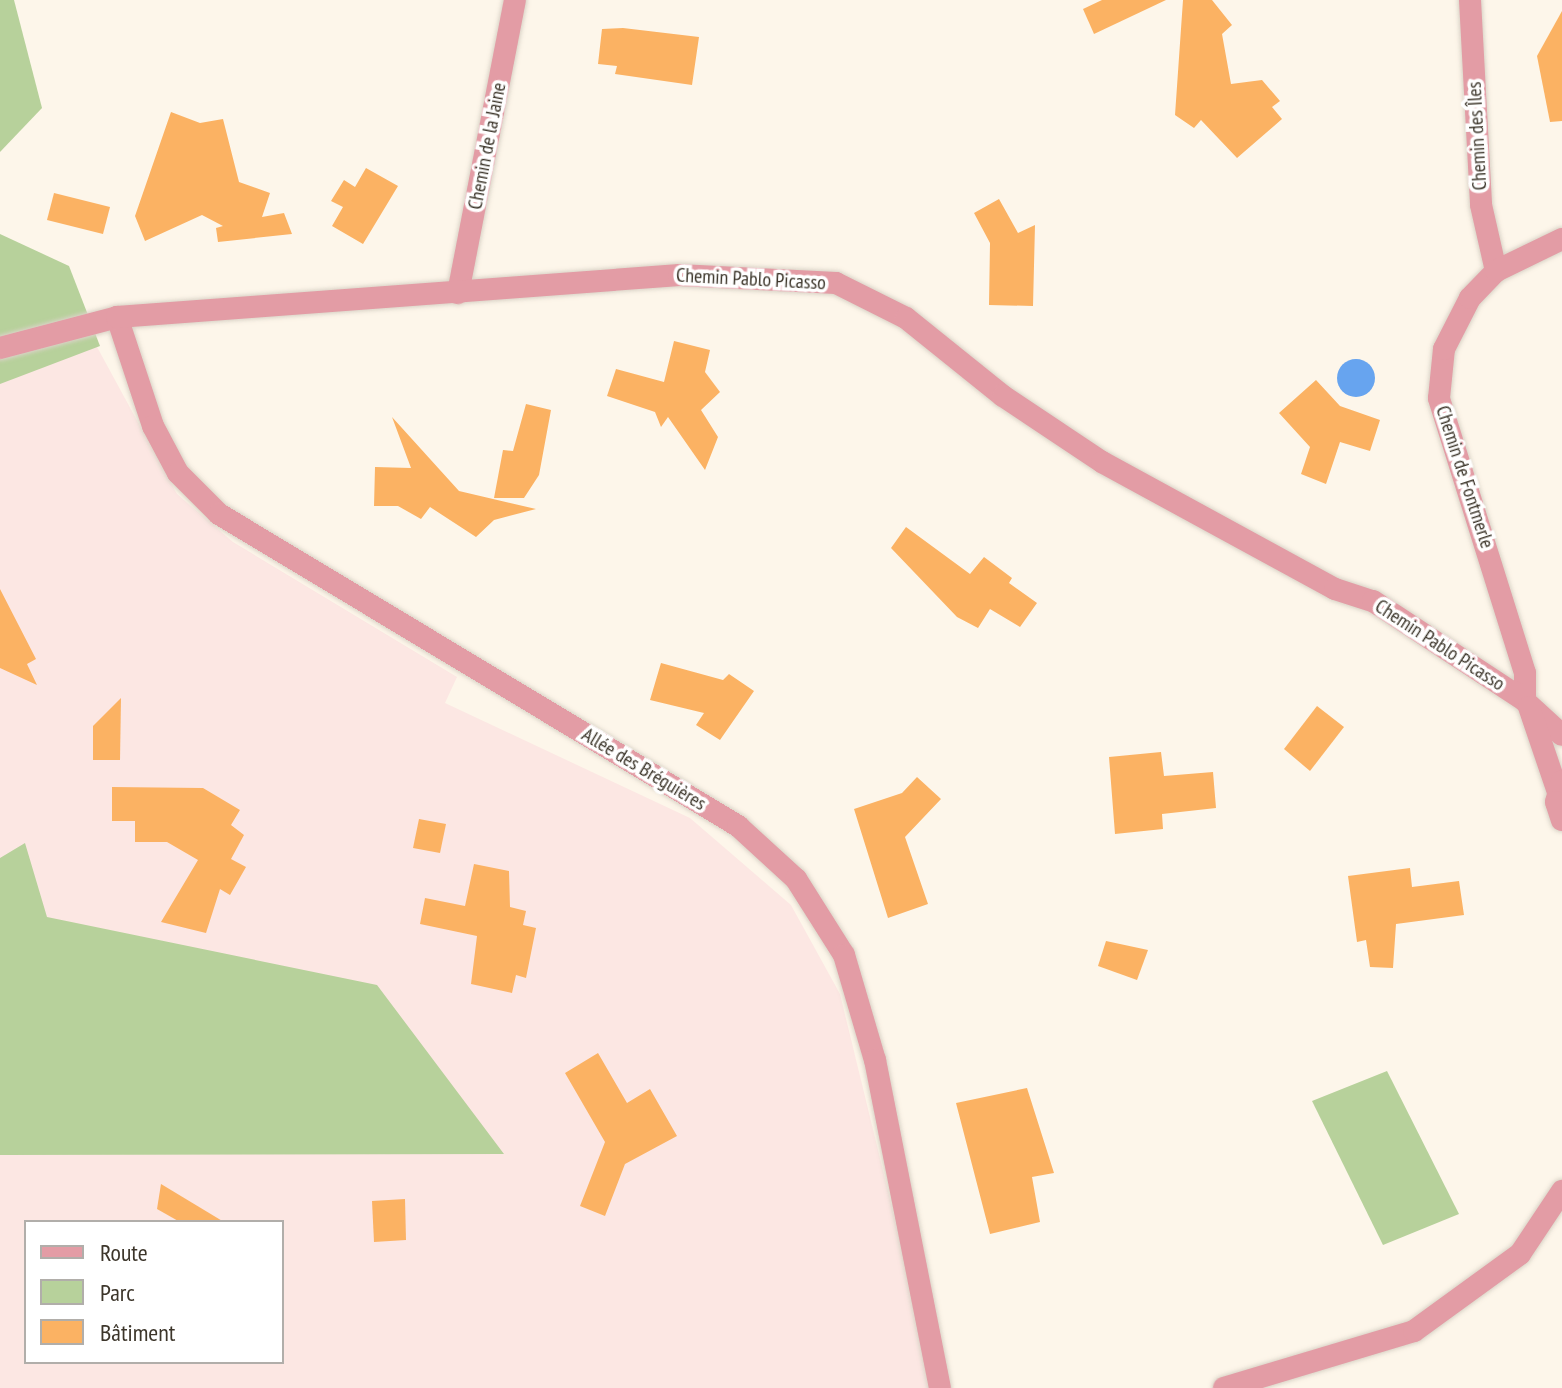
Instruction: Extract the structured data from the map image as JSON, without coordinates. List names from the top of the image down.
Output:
{
  "streets": {
    "street": [
      "Chemin des Îles",
      "Chemin de la Jaine",
      "Chemin Pablo Picasso",
      "Chemin de Fontmerle",
      "Allée des Bréguières"
    ]
  },
  "crossings": [
    ["Chemin des Îles", "Chemin de Fontmerle"],
    ["Chemin de la Jaine", "Chemin Pablo Picasso"],
    ["Chemin Pablo Picasso", "Chemin de Fontmerle"],
    ["Chemin Pablo Picasso", "Allée des Bréguières"]
  ],
  "legend": ["Route", "Parc", "Bâtiment"]
}
